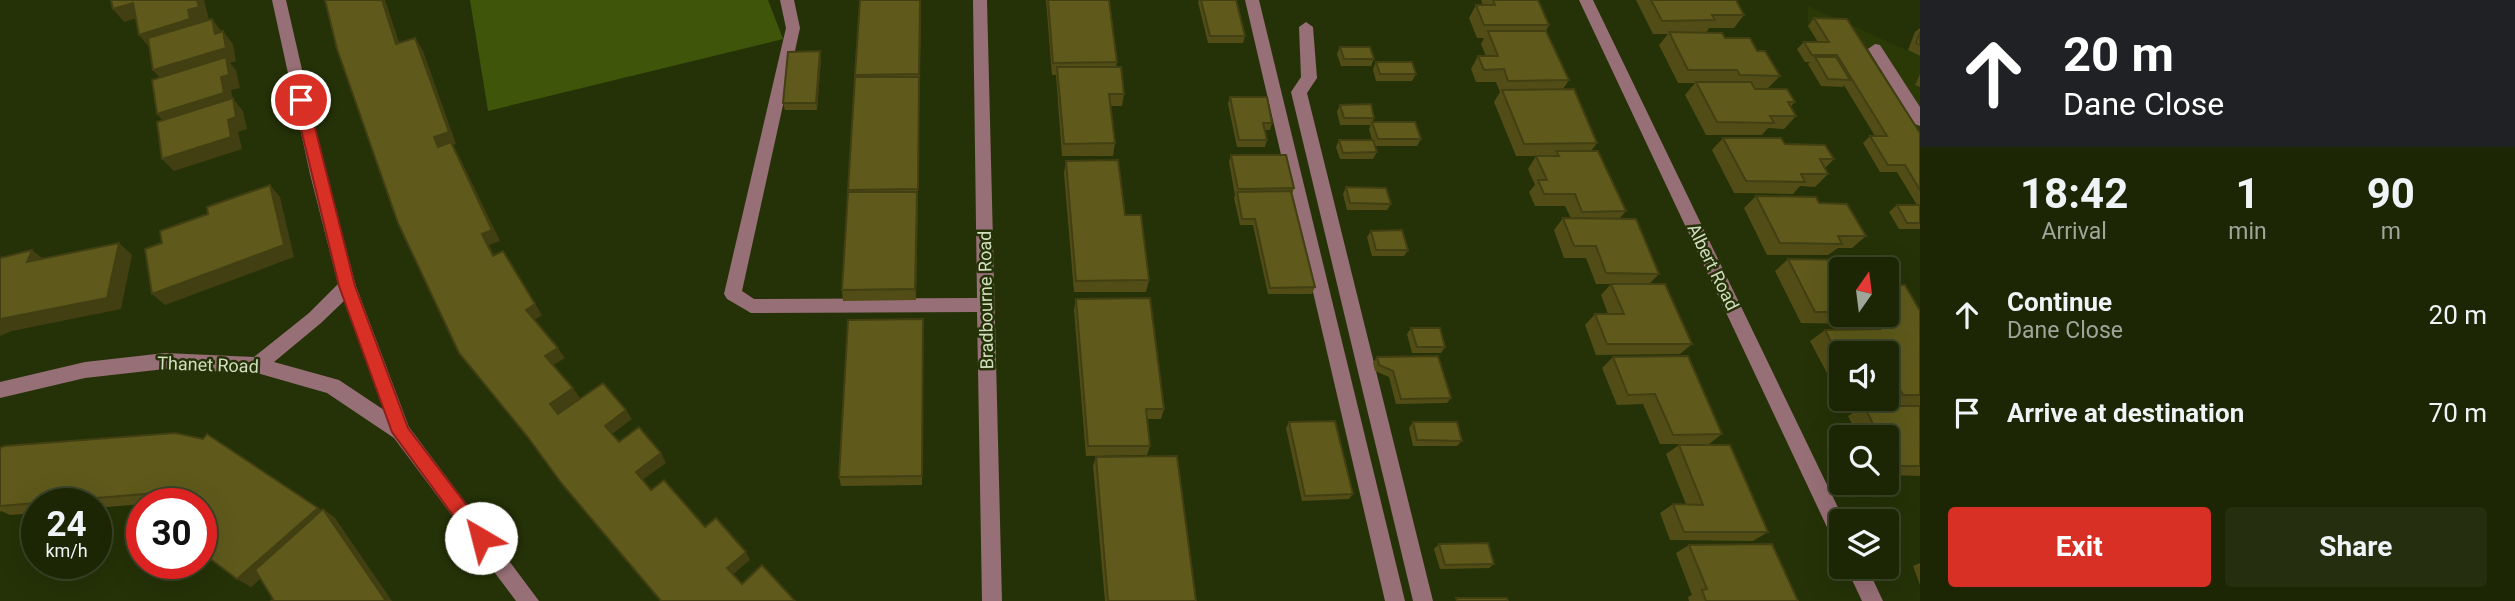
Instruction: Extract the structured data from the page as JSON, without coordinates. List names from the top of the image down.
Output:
{
  "streets": {
    "street": ["Albert Road", "Bradbourne Road", "Thanet Road"]
  },
  "north": "top",
  "page": {
    "turn": ["20 m", "Dane Close"],
    "eta": [
      "18:42",
      "Arrival",
      "1",
      "min",
      "90",
      "m"
    ],
    "list": [
      {
        "name": "Continue",
        "note": "Dane Close",
        "value": "20 m"
      },
      {
        "name": "Arrive at destination",
        "value": "70 m"
      }
    ],
    "speed": "24 km/h",
    "limit": "30",
    "buttons": ["Exit", "Share"]
  }
}
